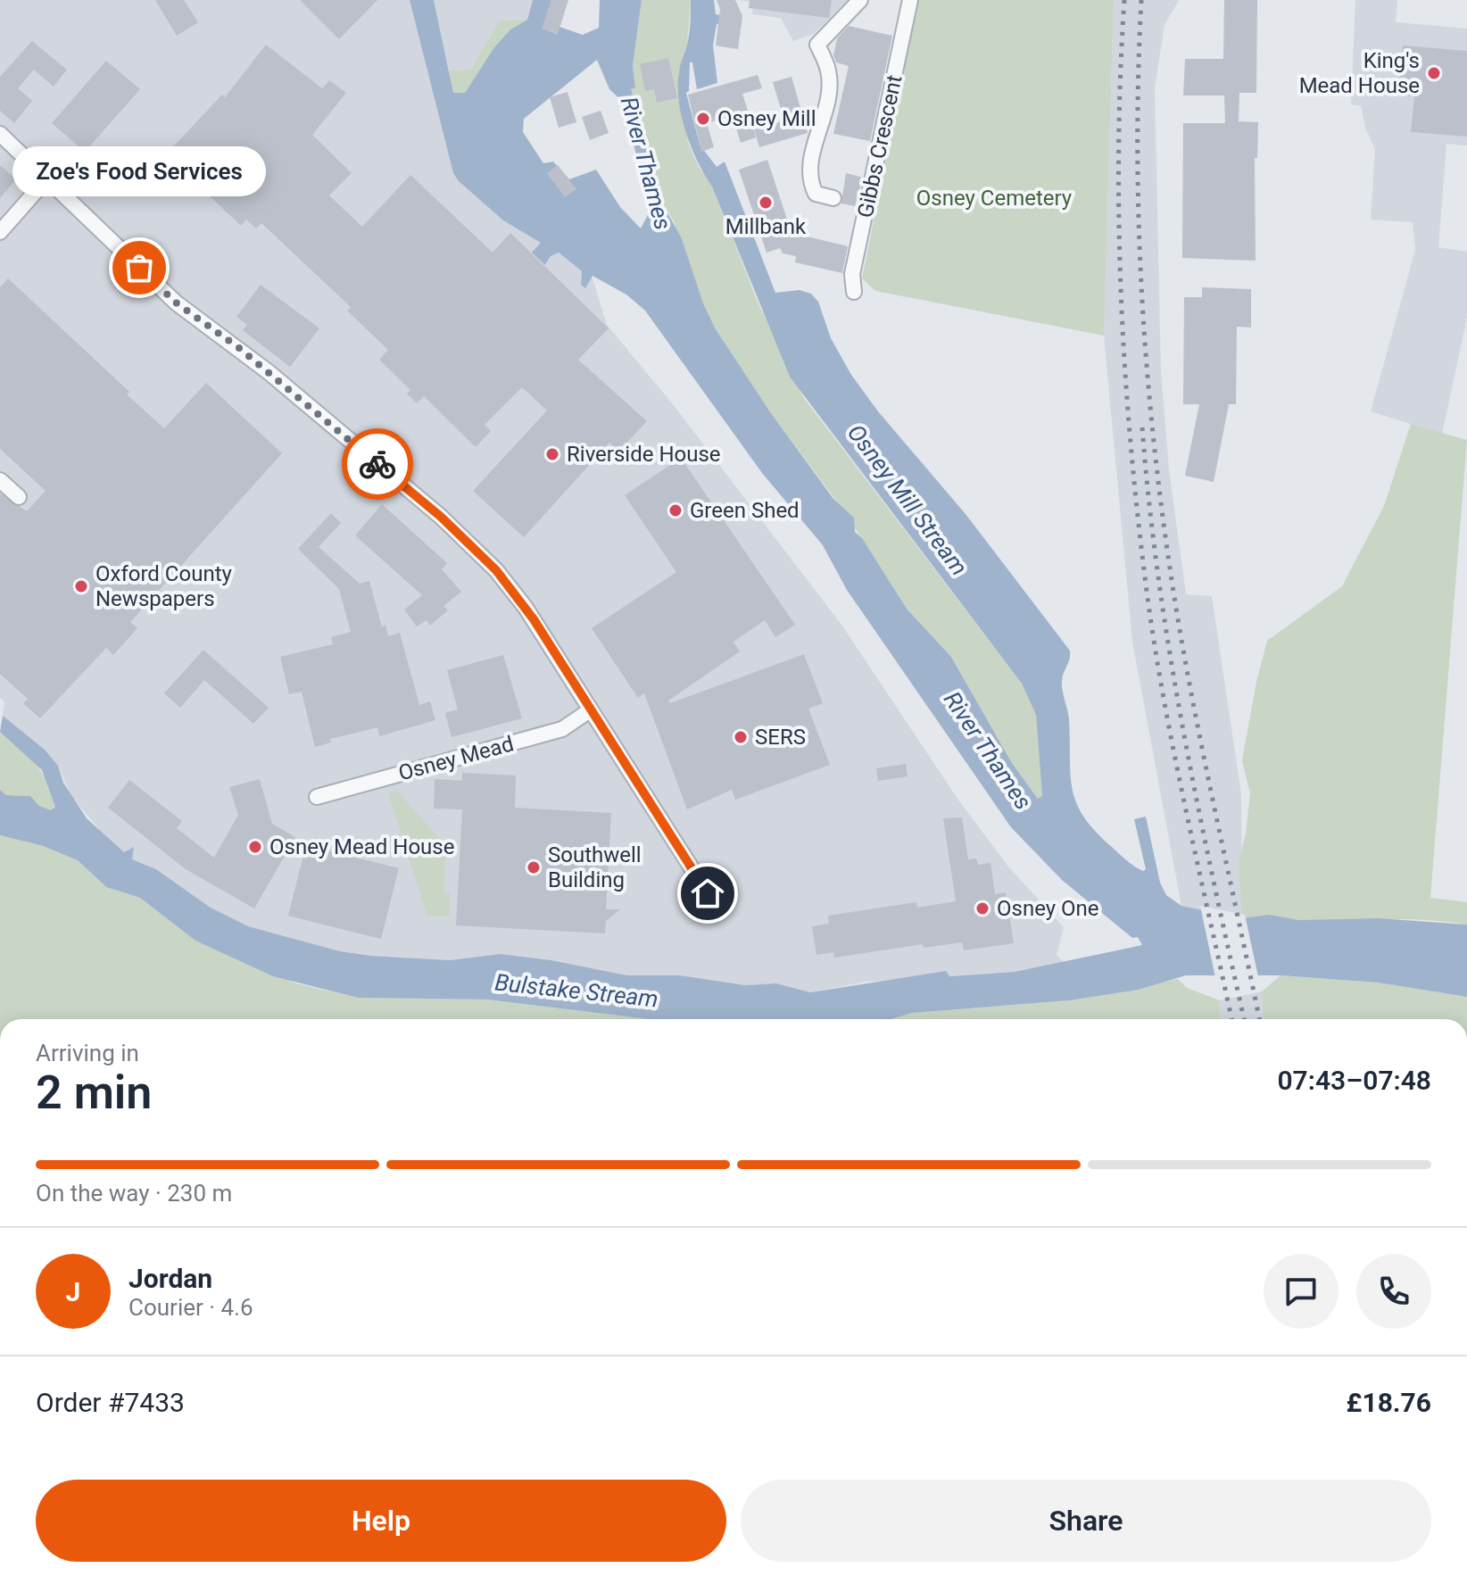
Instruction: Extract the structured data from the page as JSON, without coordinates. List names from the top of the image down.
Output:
{
  "streets": {
    "street": ["Gibbs Crescent", "Osney Mead"]
  },
  "water": ["River Thames", "Osney Mill Stream", "Bulstake Stream"],
  "parks": ["Osney Cemetery"],
  "places": [
    "King's Mead House",
    "Osney Mill",
    "Millbank",
    "Zoe's Food Services",
    "Riverside House",
    "Green Shed",
    "Oxford County Newspapers",
    "SERS",
    "Osney Mead House",
    "Southwell Building",
    "Osney One"
  ],
  "page": {
    "bubble": "Zoe's Food Services",
    "heading": ["2 min", "Arriving in", "07:43–07:48"],
    "panel": [
      "Jordan",
      "Courier · 4.6",
      "Order #7433",
      "£18.76"
    ],
    "bar": "On the way · 230 m",
    "round": "J",
    "buttons": ["Help", "Share"]
  }
}
